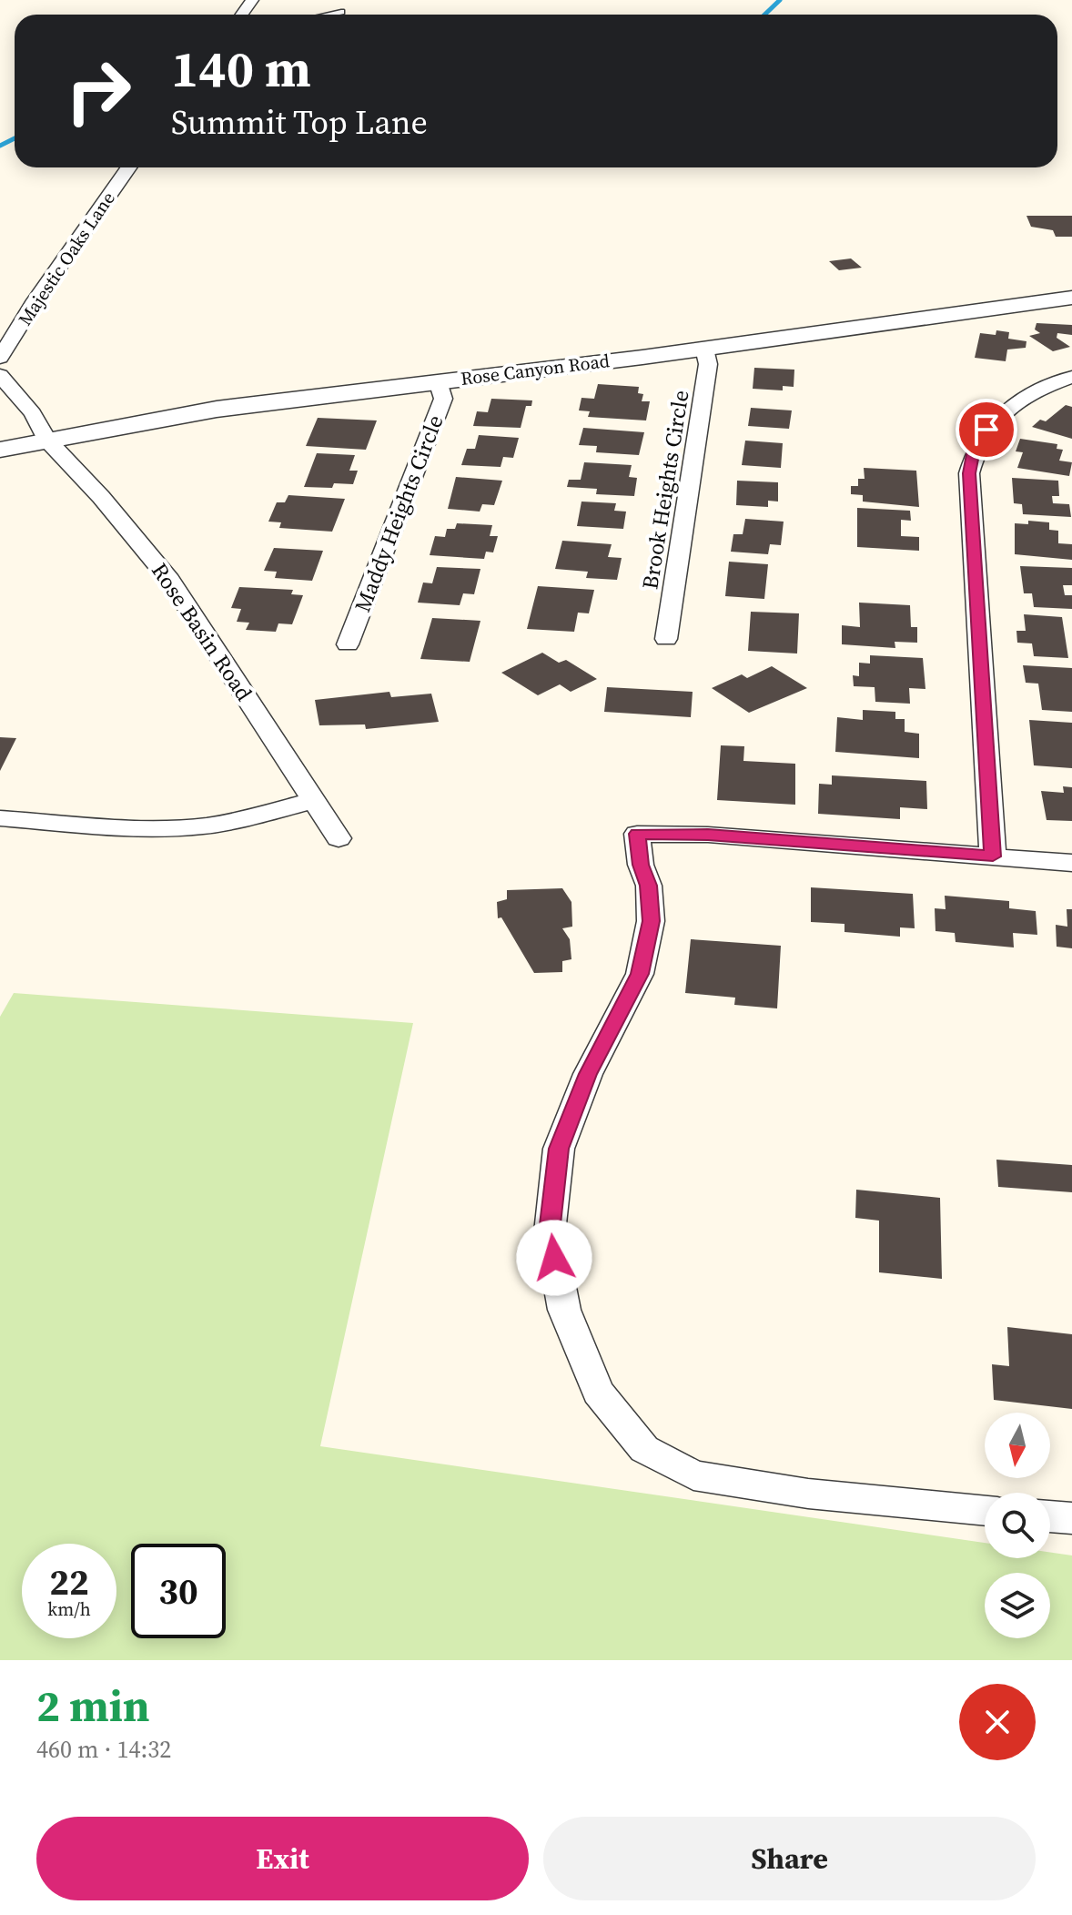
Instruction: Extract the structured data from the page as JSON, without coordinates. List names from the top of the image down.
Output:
{
  "streets": {
    "street": [
      "Majestic Oaks Lane",
      "Rose Canyon Road",
      "Brook Heights Circle",
      "Maddy Heights Circle",
      "Rose Basin Road"
    ]
  },
  "crossings": [
    ["Rose Canyon Road", "Brook Heights Circle"],
    ["Rose Canyon Road", "Maddy Heights Circle"],
    ["Rose Canyon Road", "Rose Basin Road"]
  ],
  "north": "bottom",
  "page": {
    "turn": ["140 m", "Summit Top Lane"],
    "speed": "22 km/h",
    "limit": "30",
    "heading": ["2 min", "460 m · 14:32"],
    "buttons": ["Exit", "Share"]
  }
}
